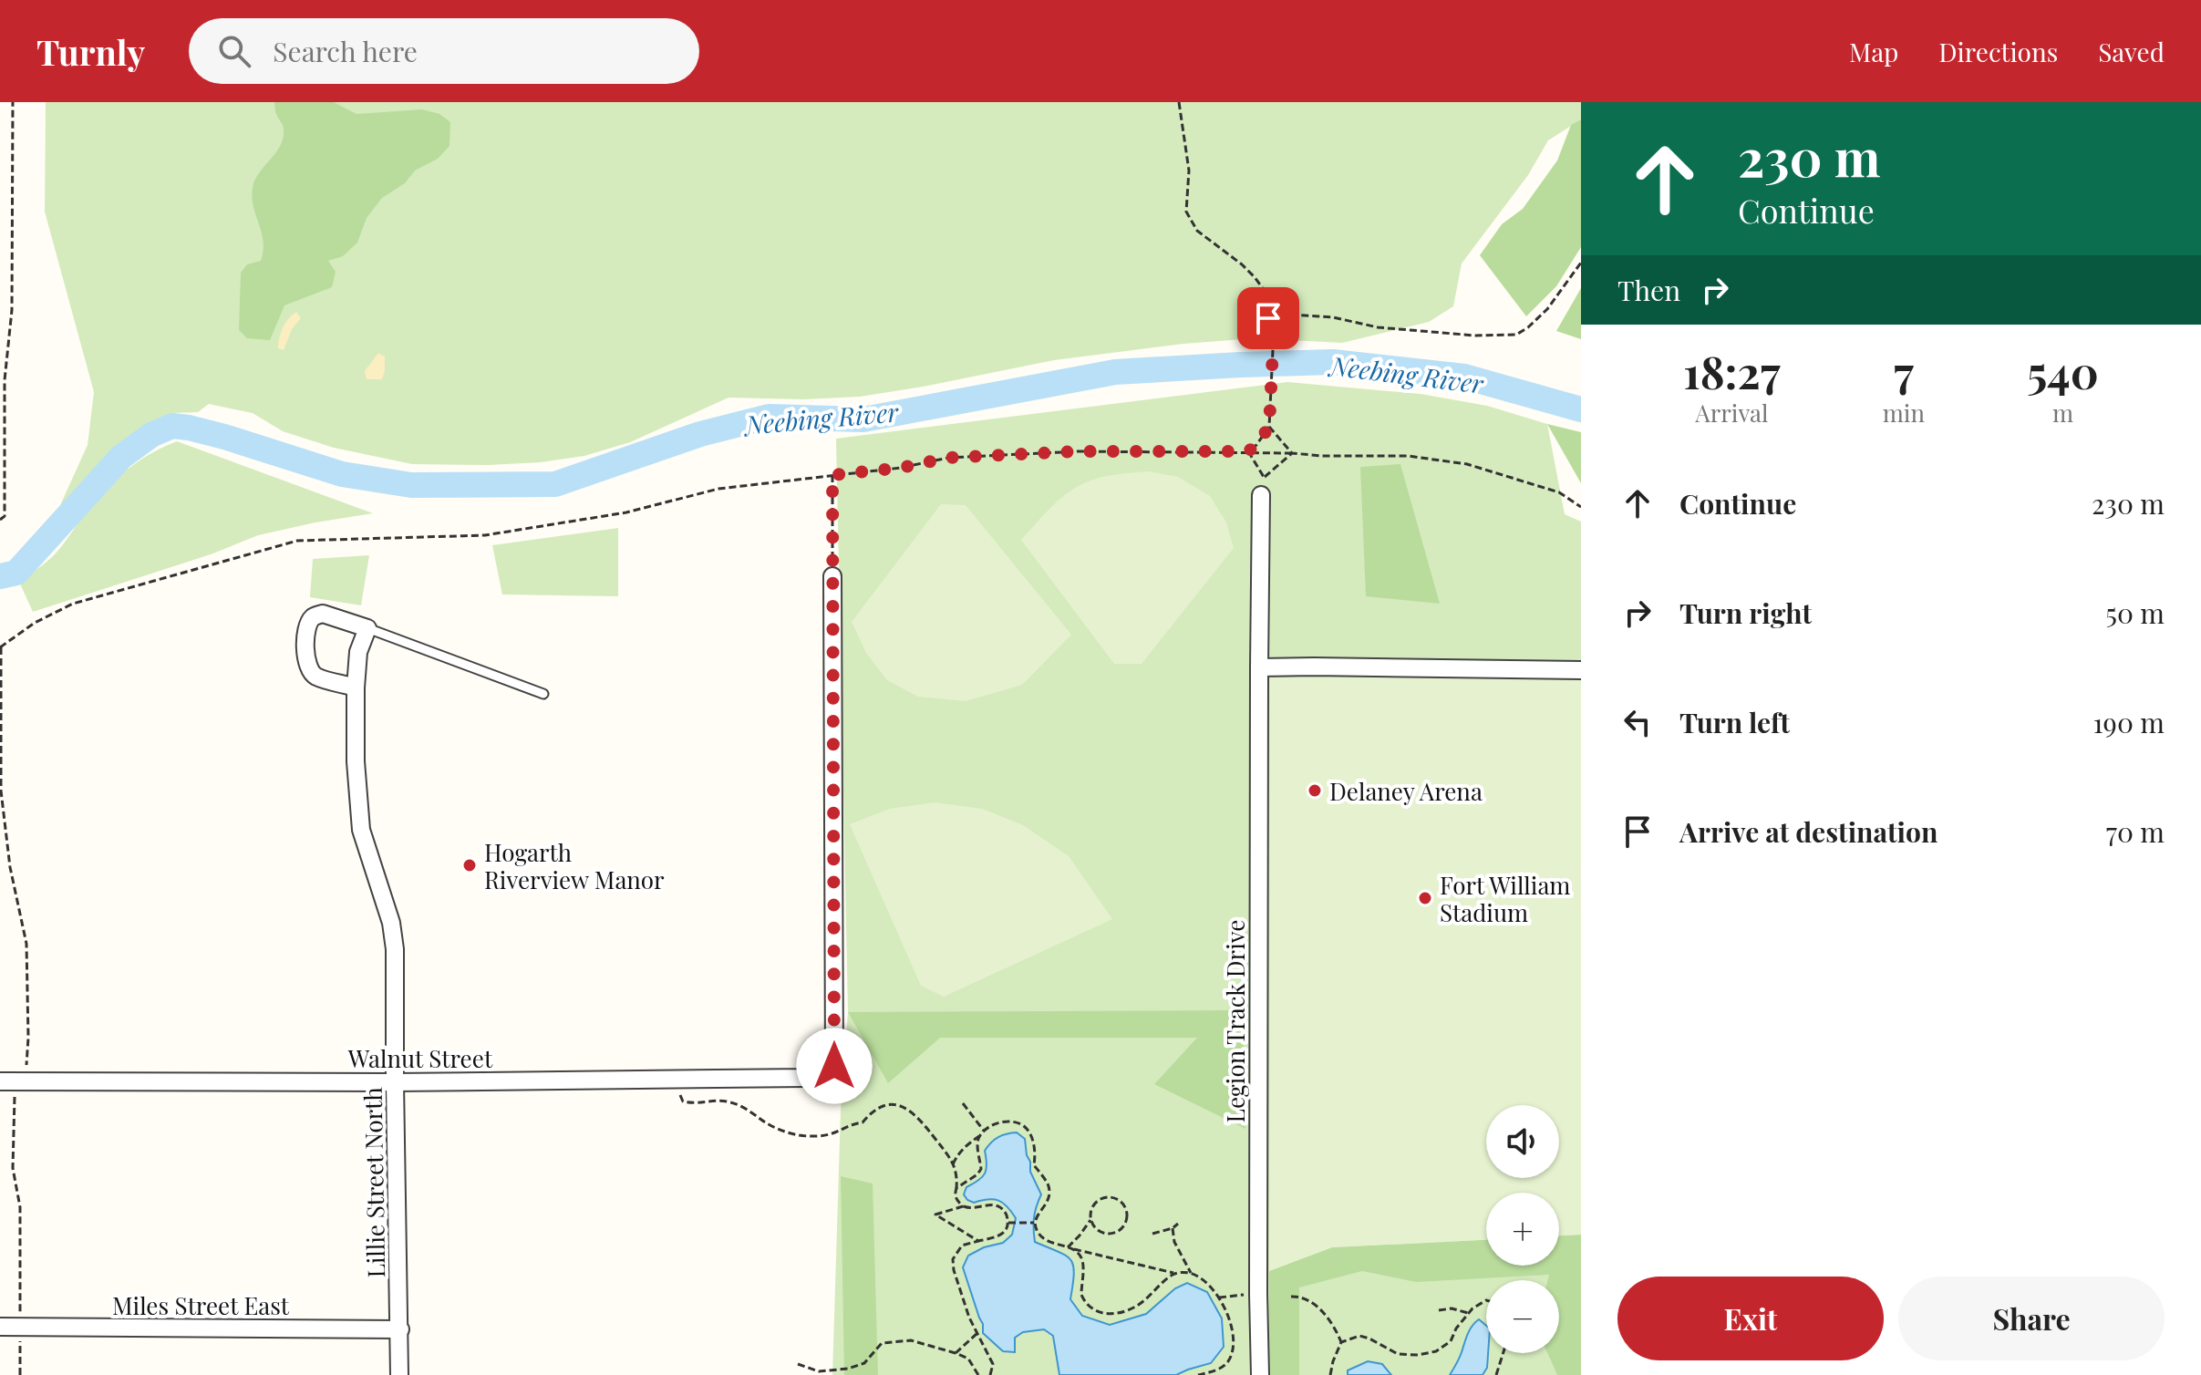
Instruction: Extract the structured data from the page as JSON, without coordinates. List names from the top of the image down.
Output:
{
  "streets": {
    "street": [
      "Legion Track Drive",
      "Walnut Street",
      "Lillie Street North",
      "Miles Street East"
    ]
  },
  "crossings": [
    ["Walnut Street", "Lillie Street North"],
    ["Lillie Street North", "Miles Street East"]
  ],
  "water": ["Neebing River"],
  "places": ["Delaney Arena", "Hogarth Riverview Manor", "Fort William Stadium"],
  "page": {
    "header": "Turnly",
    "search": "Search here",
    "nav": ["Map", "Directions", "Saved"],
    "turn": ["230 m", "Continue"],
    "then": "Then",
    "eta": [
      "18:27",
      "Arrival",
      "7",
      "min",
      "540",
      "m"
    ],
    "list": [
      {
        "name": "Continue",
        "value": "230 m"
      },
      {
        "name": "Turn right",
        "value": "50 m"
      },
      {
        "name": "Turn left",
        "value": "190 m"
      },
      {
        "name": "Arrive at destination",
        "value": "70 m"
      }
    ],
    "map_buttons": ["+", "−"],
    "buttons": ["Exit", "Share"]
  }
}
